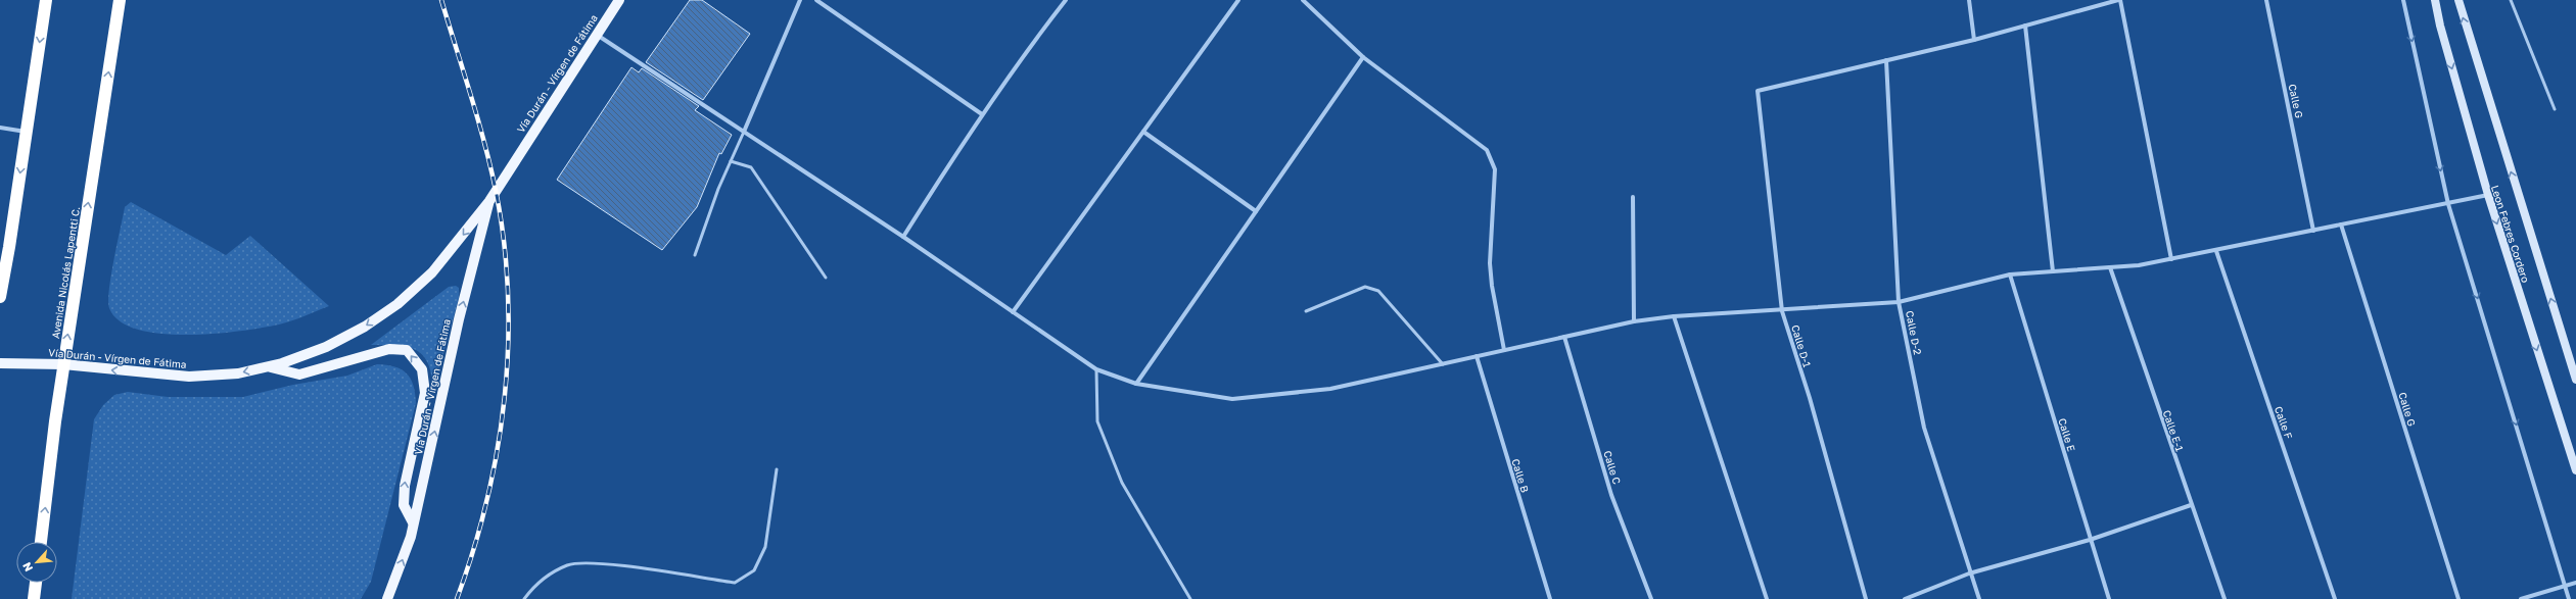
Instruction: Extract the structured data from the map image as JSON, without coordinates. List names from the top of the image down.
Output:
{
  "streets": {
    "highway": ["Avenida Nicolás Lapentti C."],
    "main road": ["Vía Durán - Vírgen de Fátima"],
    "street": [
      "Calle G",
      "Leon Febres Cordero",
      "Calle D-2",
      "Calle D-1",
      "Calle F",
      "Calle E-1",
      "Calle E",
      "Calle C",
      "Calle B"
    ]
  },
  "crossings": [
    ["Vía Durán - Vírgen de Fátima", "Avenida Nicolás Lapentti C."],
    ["Calle D-2", "Calle D-1"]
  ],
  "north": "bottom left"
}
